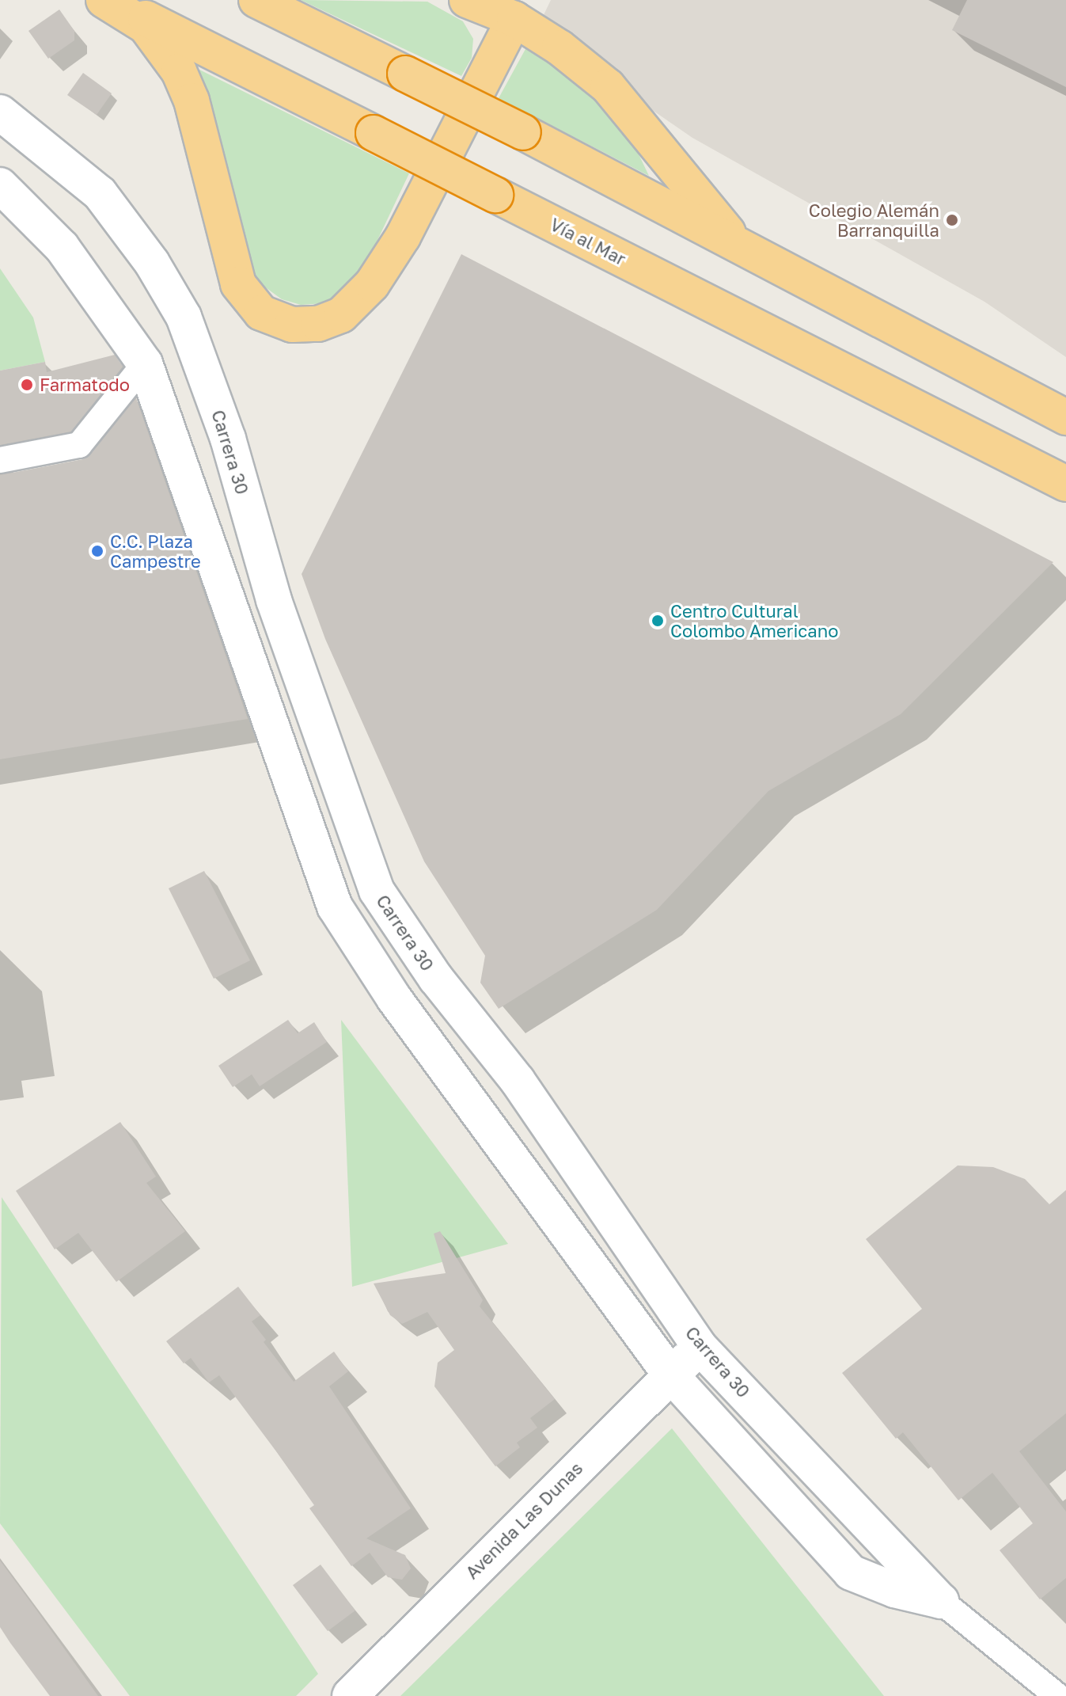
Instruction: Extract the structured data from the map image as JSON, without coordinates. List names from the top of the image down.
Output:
{
  "streets": {
    "highway": ["Vía al Mar"],
    "main road": ["Carrera 30", "Avenida Las Dunas"]
  },
  "crossings": [
    ["Carrera 30", "Avenida Las Dunas"]
  ],
  "places": [
    "Colegio Alemán Barranquilla",
    "Farmatodo",
    "C.C. Plaza Campestre",
    "Centro Cultural Colombo Americano"
  ]
}
